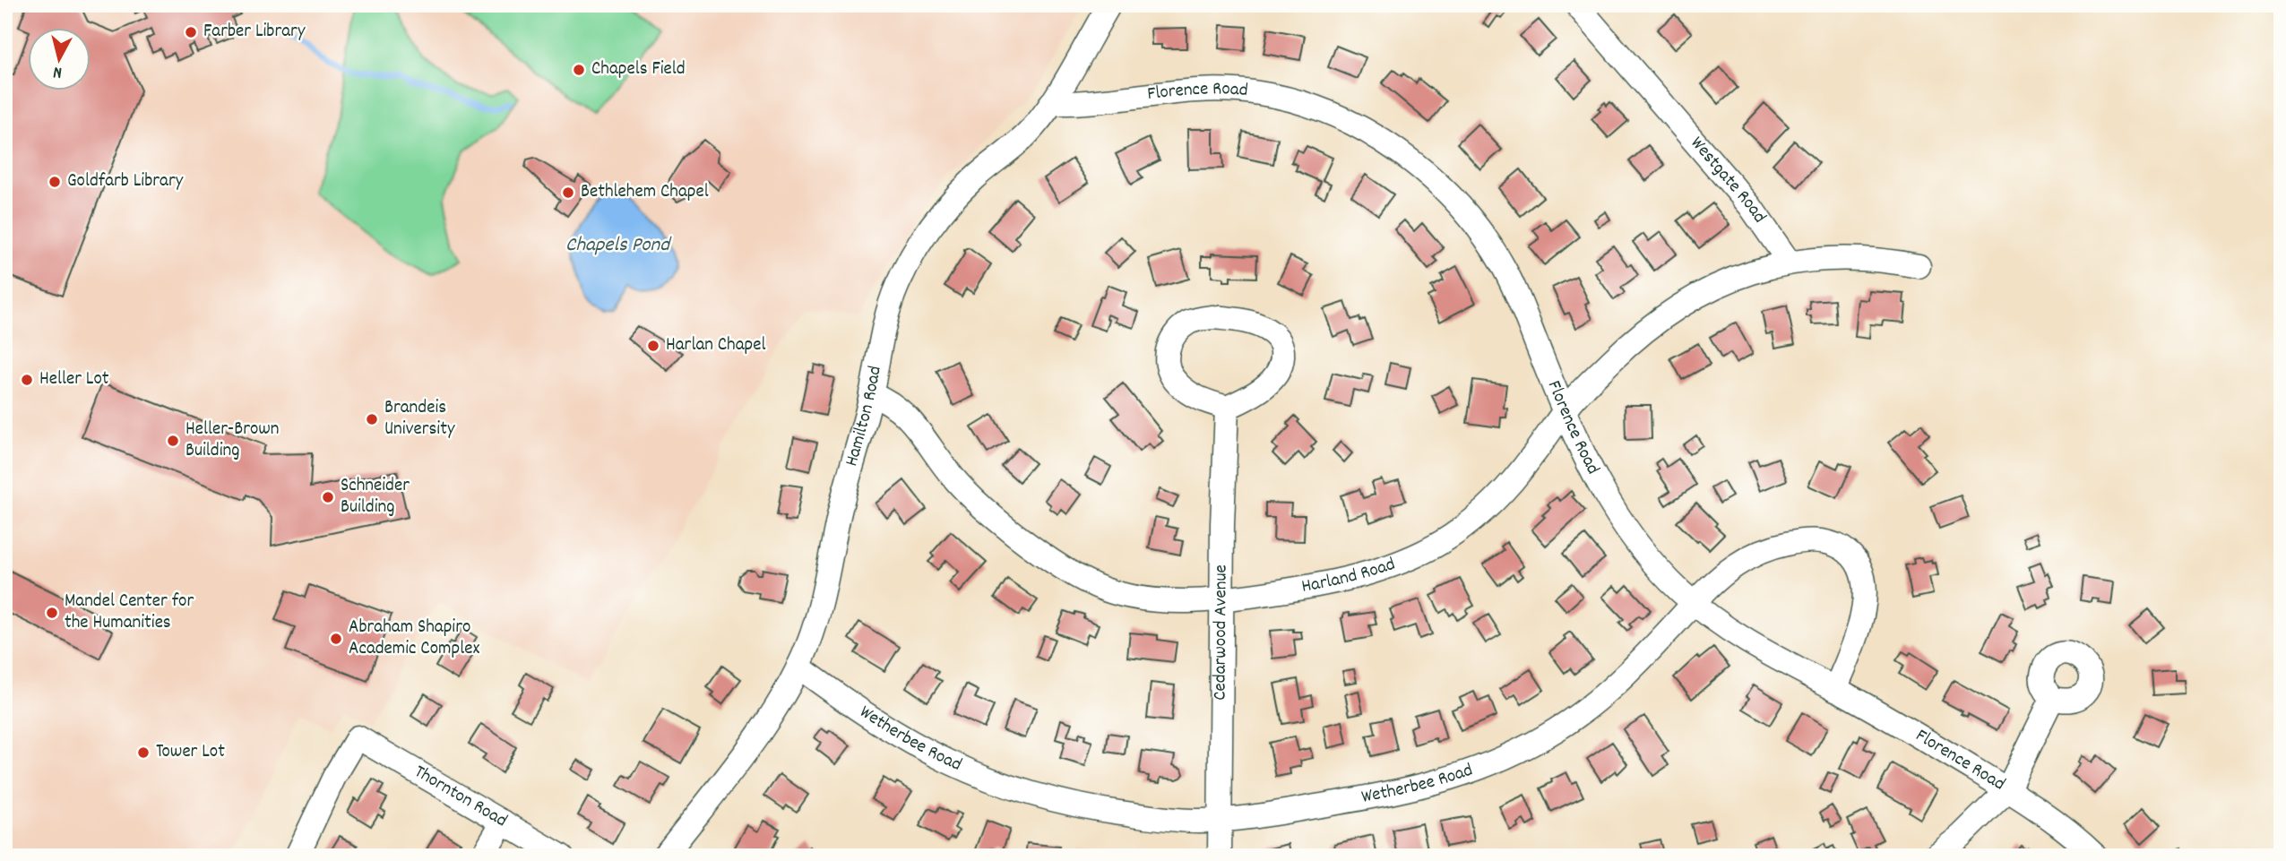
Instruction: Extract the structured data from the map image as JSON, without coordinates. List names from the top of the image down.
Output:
{
  "streets": {
    "street": [
      "Florence Road",
      "Westgate Road",
      "Hamilton Road",
      "Harland Road",
      "Cedarwood Avenue",
      "Wetherbee Road",
      "Thornton Road"
    ]
  },
  "crossings": [
    ["Florence Road", "Hamilton Road"],
    ["Florence Road", "Harland Road"],
    ["Florence Road", "Wetherbee Road"],
    ["Westgate Road", "Harland Road"],
    ["Hamilton Road", "Harland Road"],
    ["Hamilton Road", "Wetherbee Road"],
    ["Harland Road", "Cedarwood Avenue"],
    ["Cedarwood Avenue", "Wetherbee Road"]
  ],
  "water": ["Chapels Pond"],
  "places": [
    "Farber Library",
    "Chapels Field",
    "Goldfarb Library",
    "Bethlehem Chapel",
    "Harlan Chapel",
    "Heller Lot",
    "Brandeis University",
    "Heller-Brown Building",
    "Schneider Building",
    "Mandel Center for the Humanities",
    "Abraham Shapiro Academic Complex",
    "Tower Lot"
  ],
  "north": "bottom"
}
